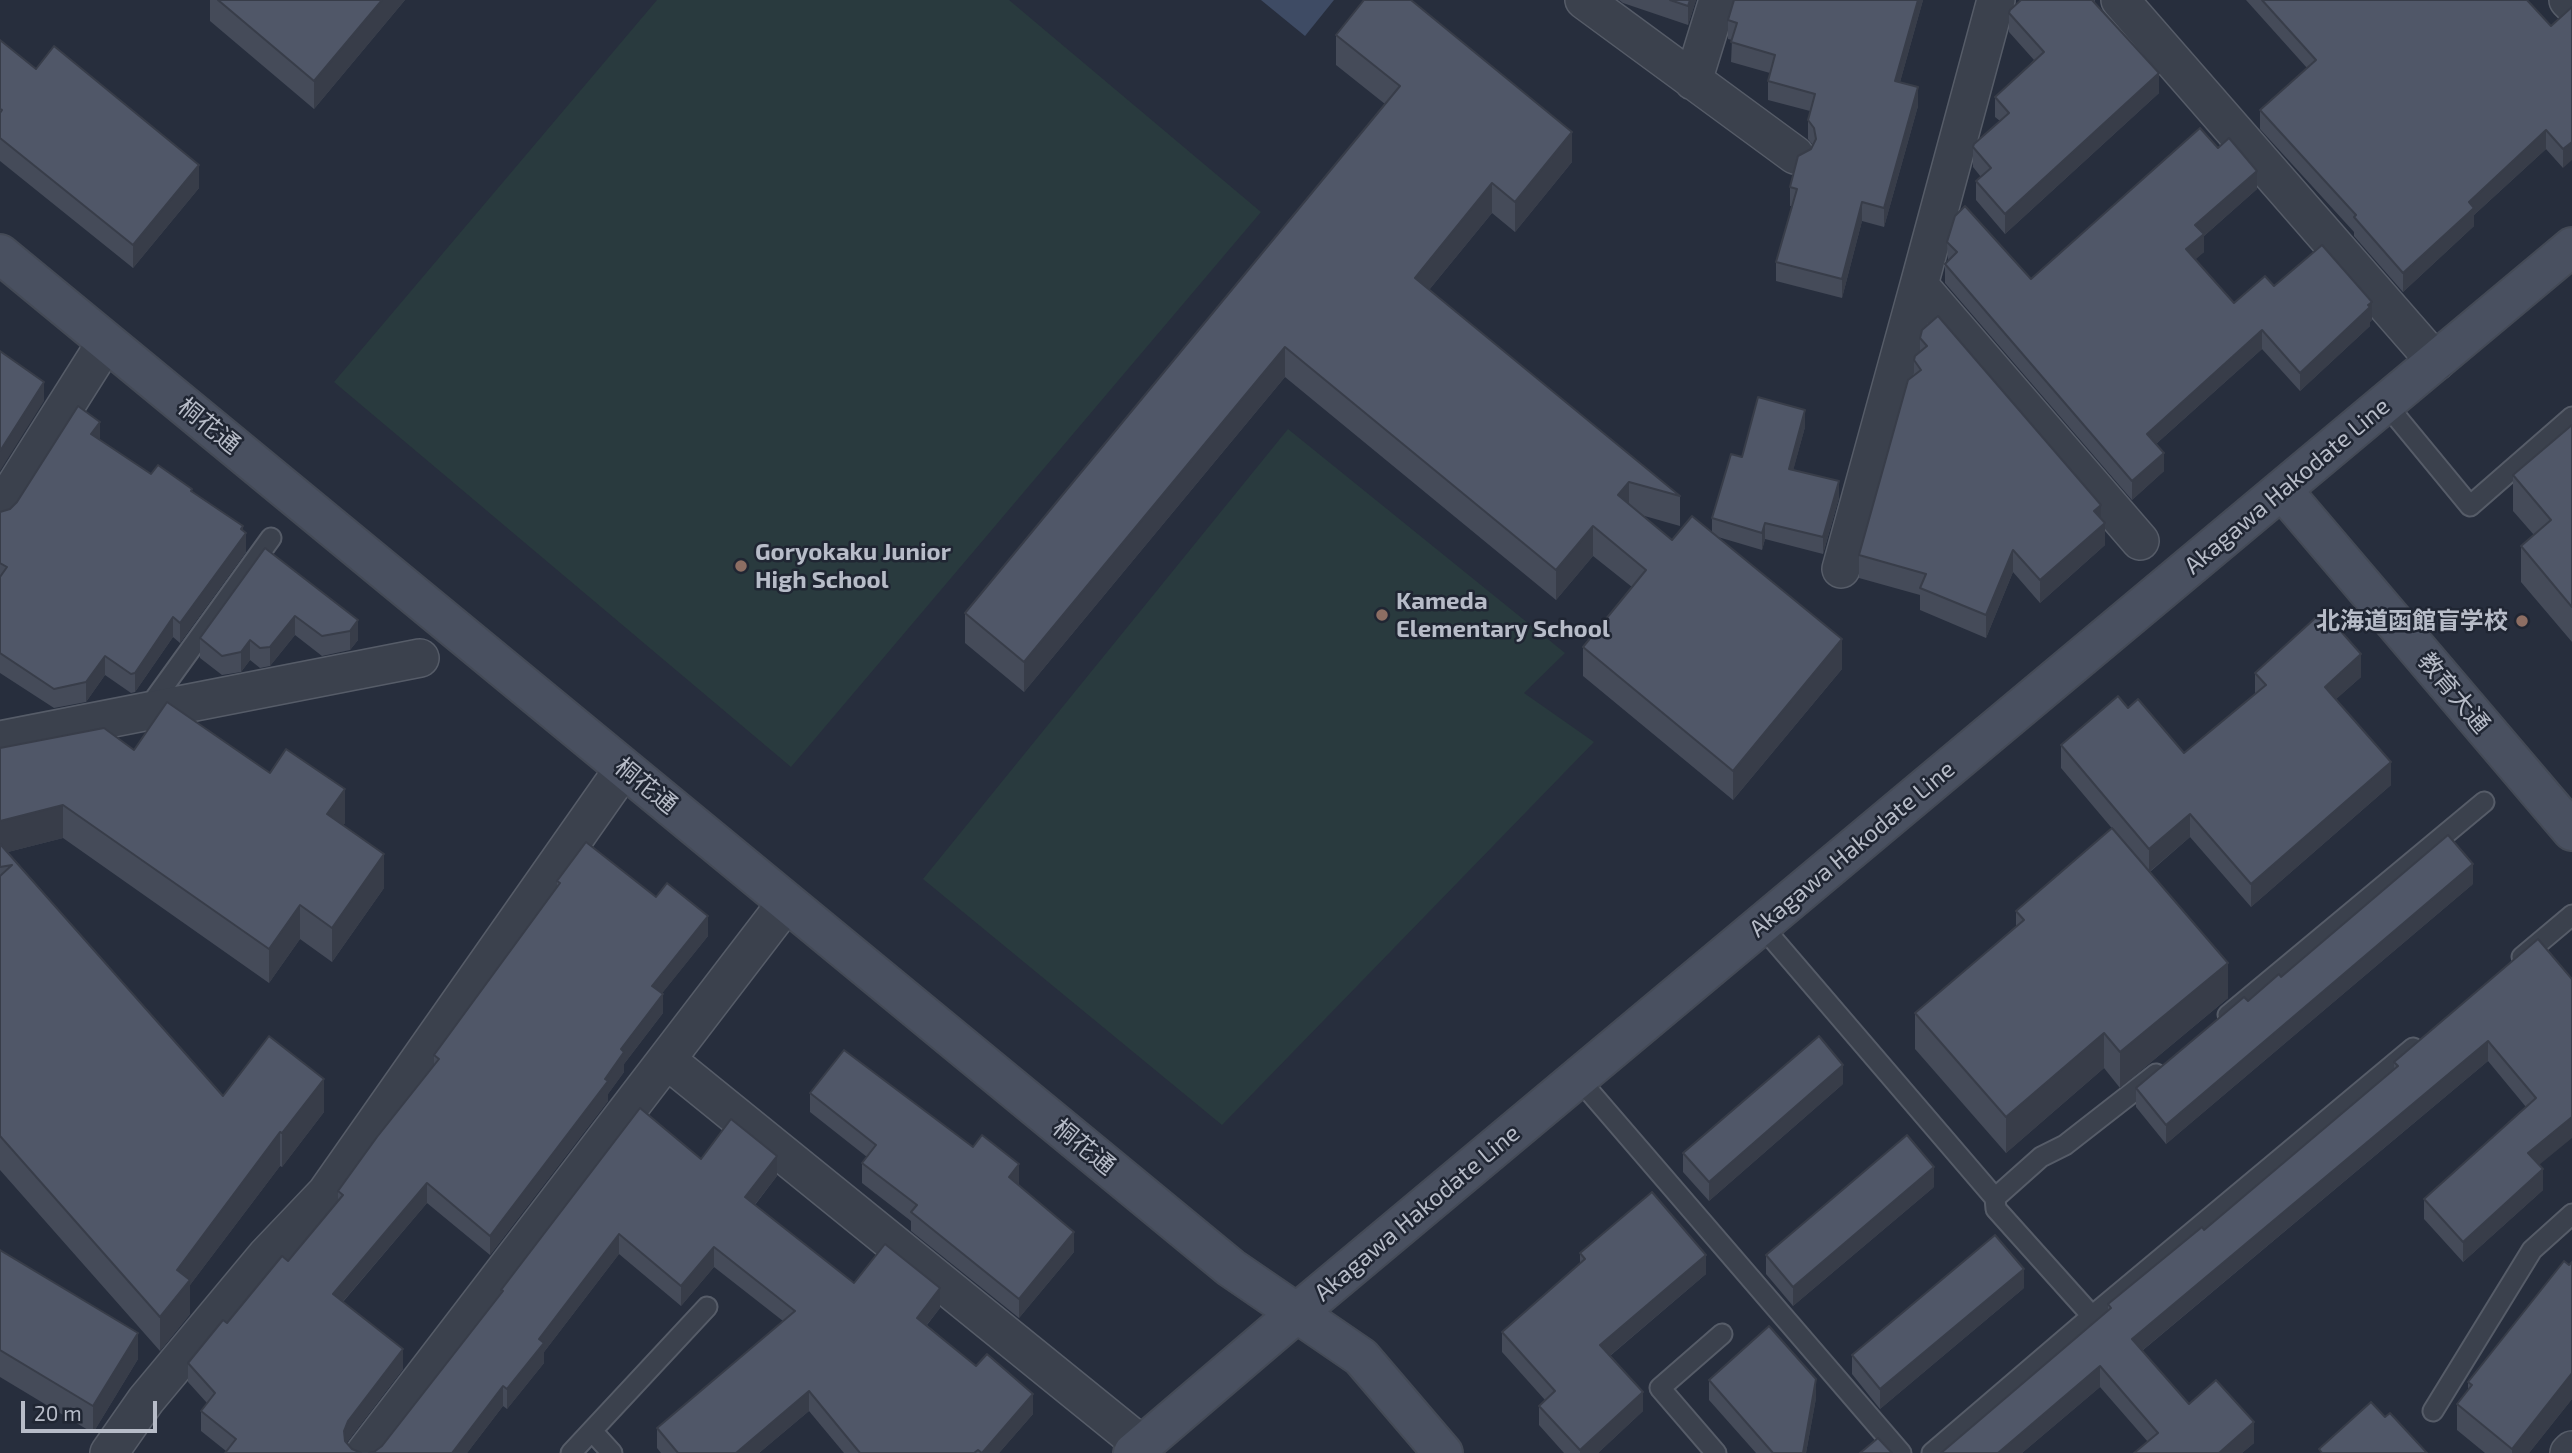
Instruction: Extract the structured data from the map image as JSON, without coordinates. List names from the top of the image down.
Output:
{
  "streets": {
    "street": ["桐花通", "Akagawa Hakodate Line", "教育大通"]
  },
  "crossings": [
    ["桐花通", "Akagawa Hakodate Line"],
    ["Akagawa Hakodate Line", "教育大通"]
  ],
  "places": ["Goryokaku Junior High School", "Kameda Elementary School", "北海道函館盲学校"],
  "scale_bar": "20 m"
}
